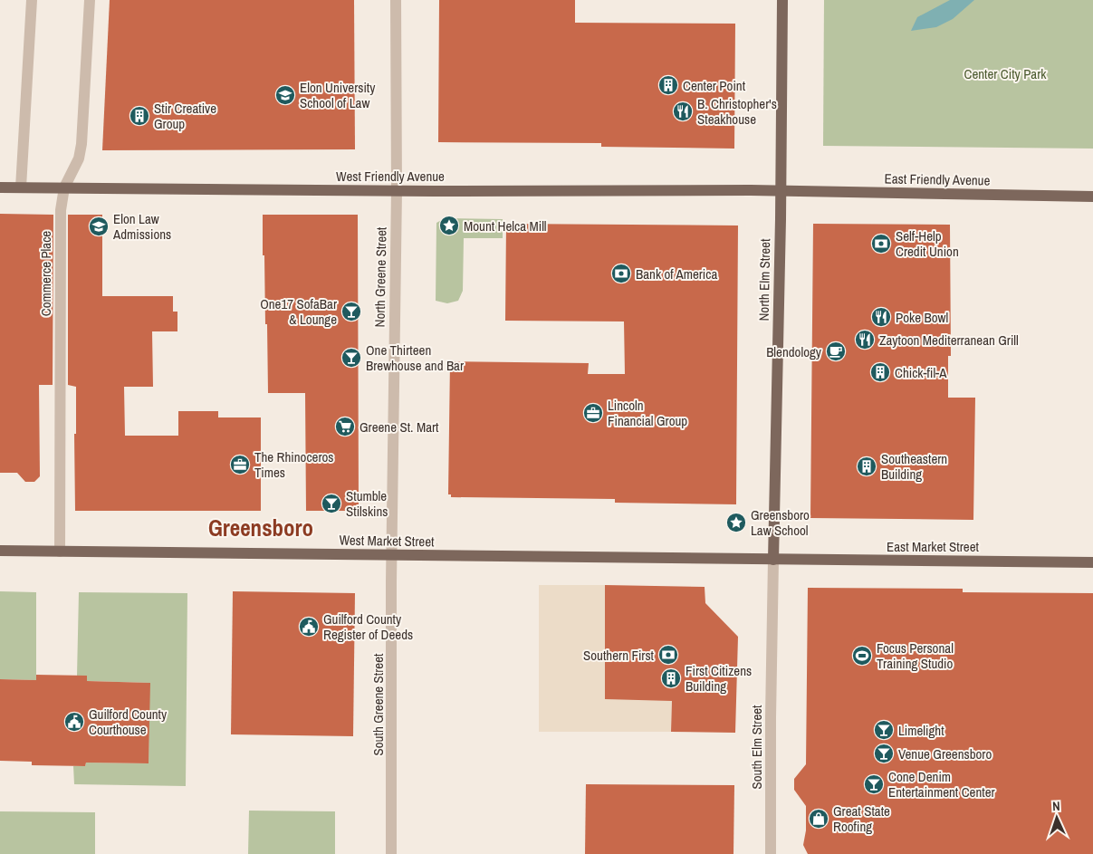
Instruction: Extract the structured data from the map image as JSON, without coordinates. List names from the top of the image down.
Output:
{
  "streets": {
    "main road": [
      "West Friendly Avenue",
      "East Friendly Avenue",
      "North Elm Street",
      "West Market Street",
      "East Market Street"
    ],
    "street": [
      "Commerce Place",
      "North Greene Street",
      "South Greene Street",
      "South Elm Street"
    ]
  },
  "crossings": [
    ["West Friendly Avenue", "East Friendly Avenue"],
    ["West Friendly Avenue", "Commerce Place"],
    ["West Friendly Avenue", "North Greene Street"],
    ["West Friendly Avenue", "North Elm Street"],
    ["East Friendly Avenue", "North Elm Street"],
    ["Commerce Place", "West Market Street"],
    ["North Greene Street", "West Market Street"],
    ["North Greene Street", "South Greene Street"],
    ["North Elm Street", "West Market Street"],
    ["North Elm Street", "East Market Street"],
    ["North Elm Street", "South Elm Street"],
    ["West Market Street", "East Market Street"],
    ["West Market Street", "South Greene Street"],
    ["West Market Street", "South Elm Street"],
    ["East Market Street", "South Elm Street"]
  ],
  "districts": ["Greensboro"],
  "parks": ["Center City Park"],
  "places": {
    "building": [
      "Center Point",
      "Stir Creative Group",
      "Chick-fil-A",
      "Southeastern Building",
      "First Citizens Building"
    ],
    "school or university": ["Elon University School of Law", "Elon Law Admissions"],
    "restaurant": ["B. Christopher's Steakhouse", "Poke Bowl", "Zaytoon Mediterranean Grill"],
    "place": ["Mount Helca Mill", "Greensboro Law School"],
    "bank": ["Self-Help Credit Union", "Bank of America", "Southern First"],
    "bar": [
      "One17 SofaBar & Lounge",
      "One Thirteen Brewhouse and Bar",
      "Stumble Stilskins",
      "Limelight",
      "Venue Greensboro",
      "Cone Denim Entertainment Center"
    ],
    "cafe": ["Blendology"],
    "office": ["Lincoln Financial Group", "The Rhinoceros Times"],
    "supermarket": ["Greene St. Mart"],
    "public building": ["Guilford County Register of Deeds", "Guilford County Courthouse"],
    "sports": ["Focus Personal Training Studio"],
    "shop": ["Great State Roofing"]
  },
  "north": "top"
}
